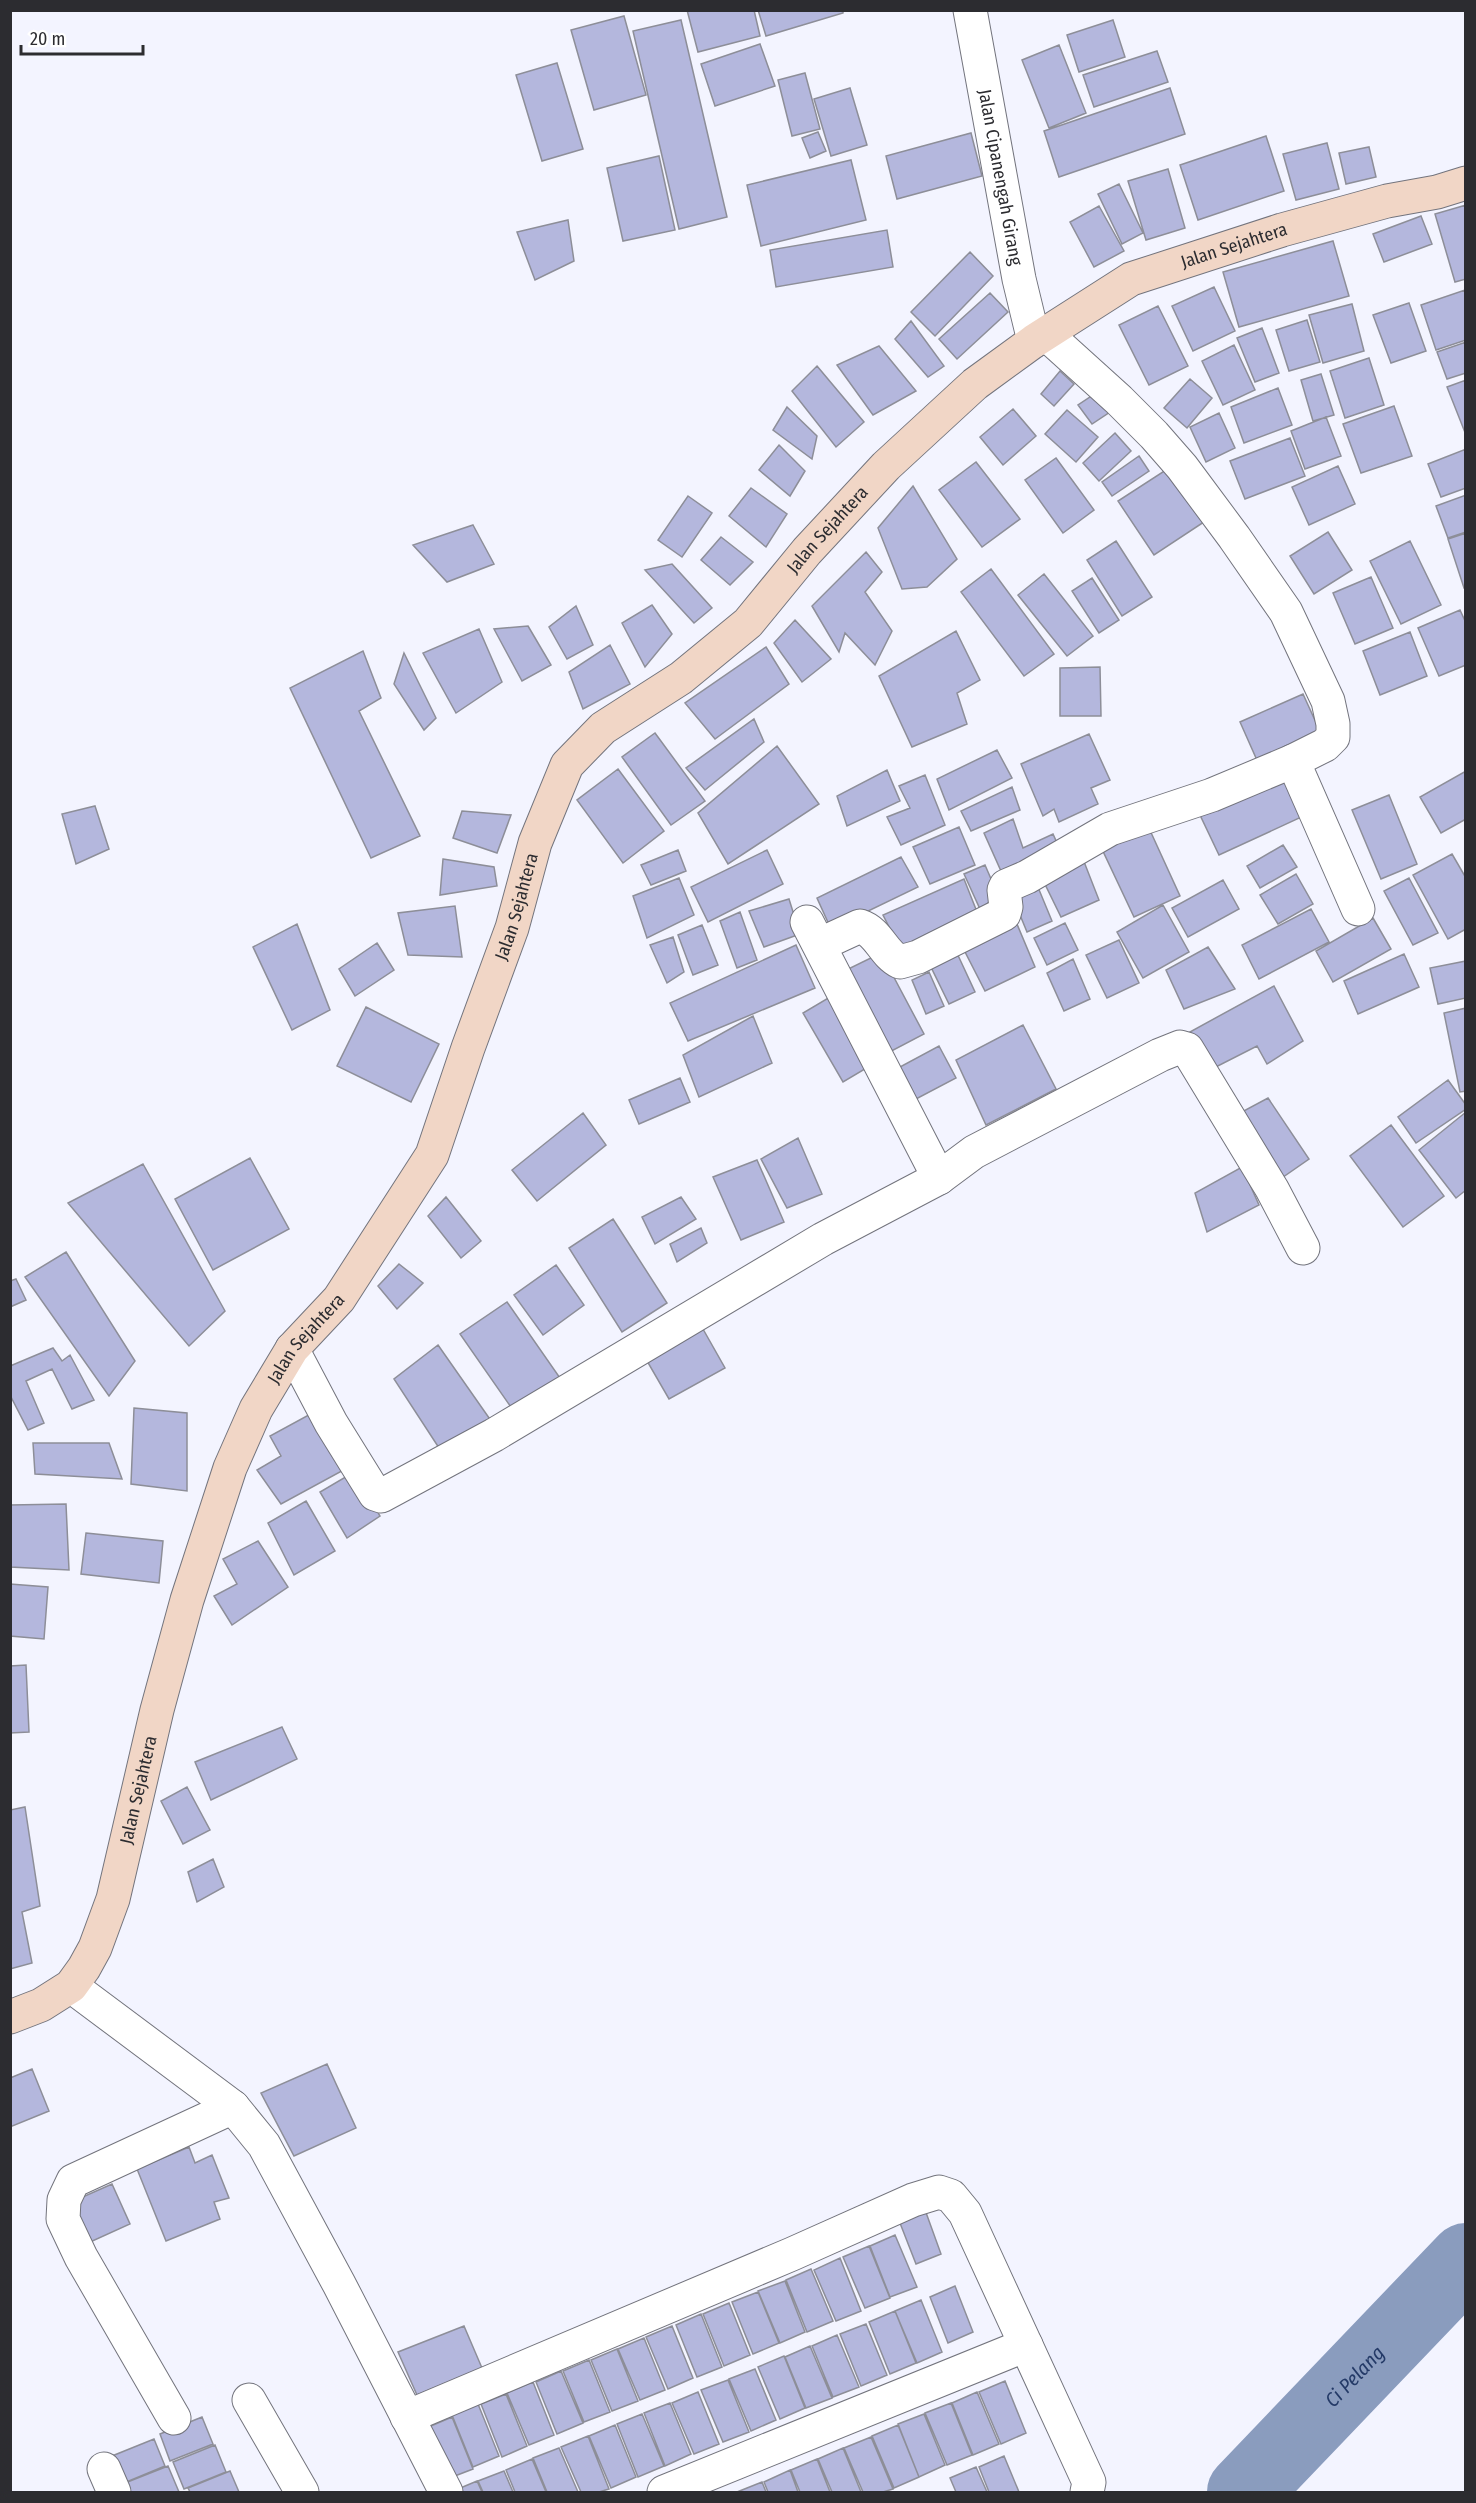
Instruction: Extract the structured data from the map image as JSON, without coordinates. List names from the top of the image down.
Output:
{
  "streets": {
    "street": ["Jalan Cipanengah Girang", "Jalan Sejahtera"]
  },
  "crossings": [
    ["Jalan Cipanengah Girang", "Jalan Sejahtera"]
  ],
  "water": ["Ci Pelang"],
  "scale_bar": "20 m"
}
